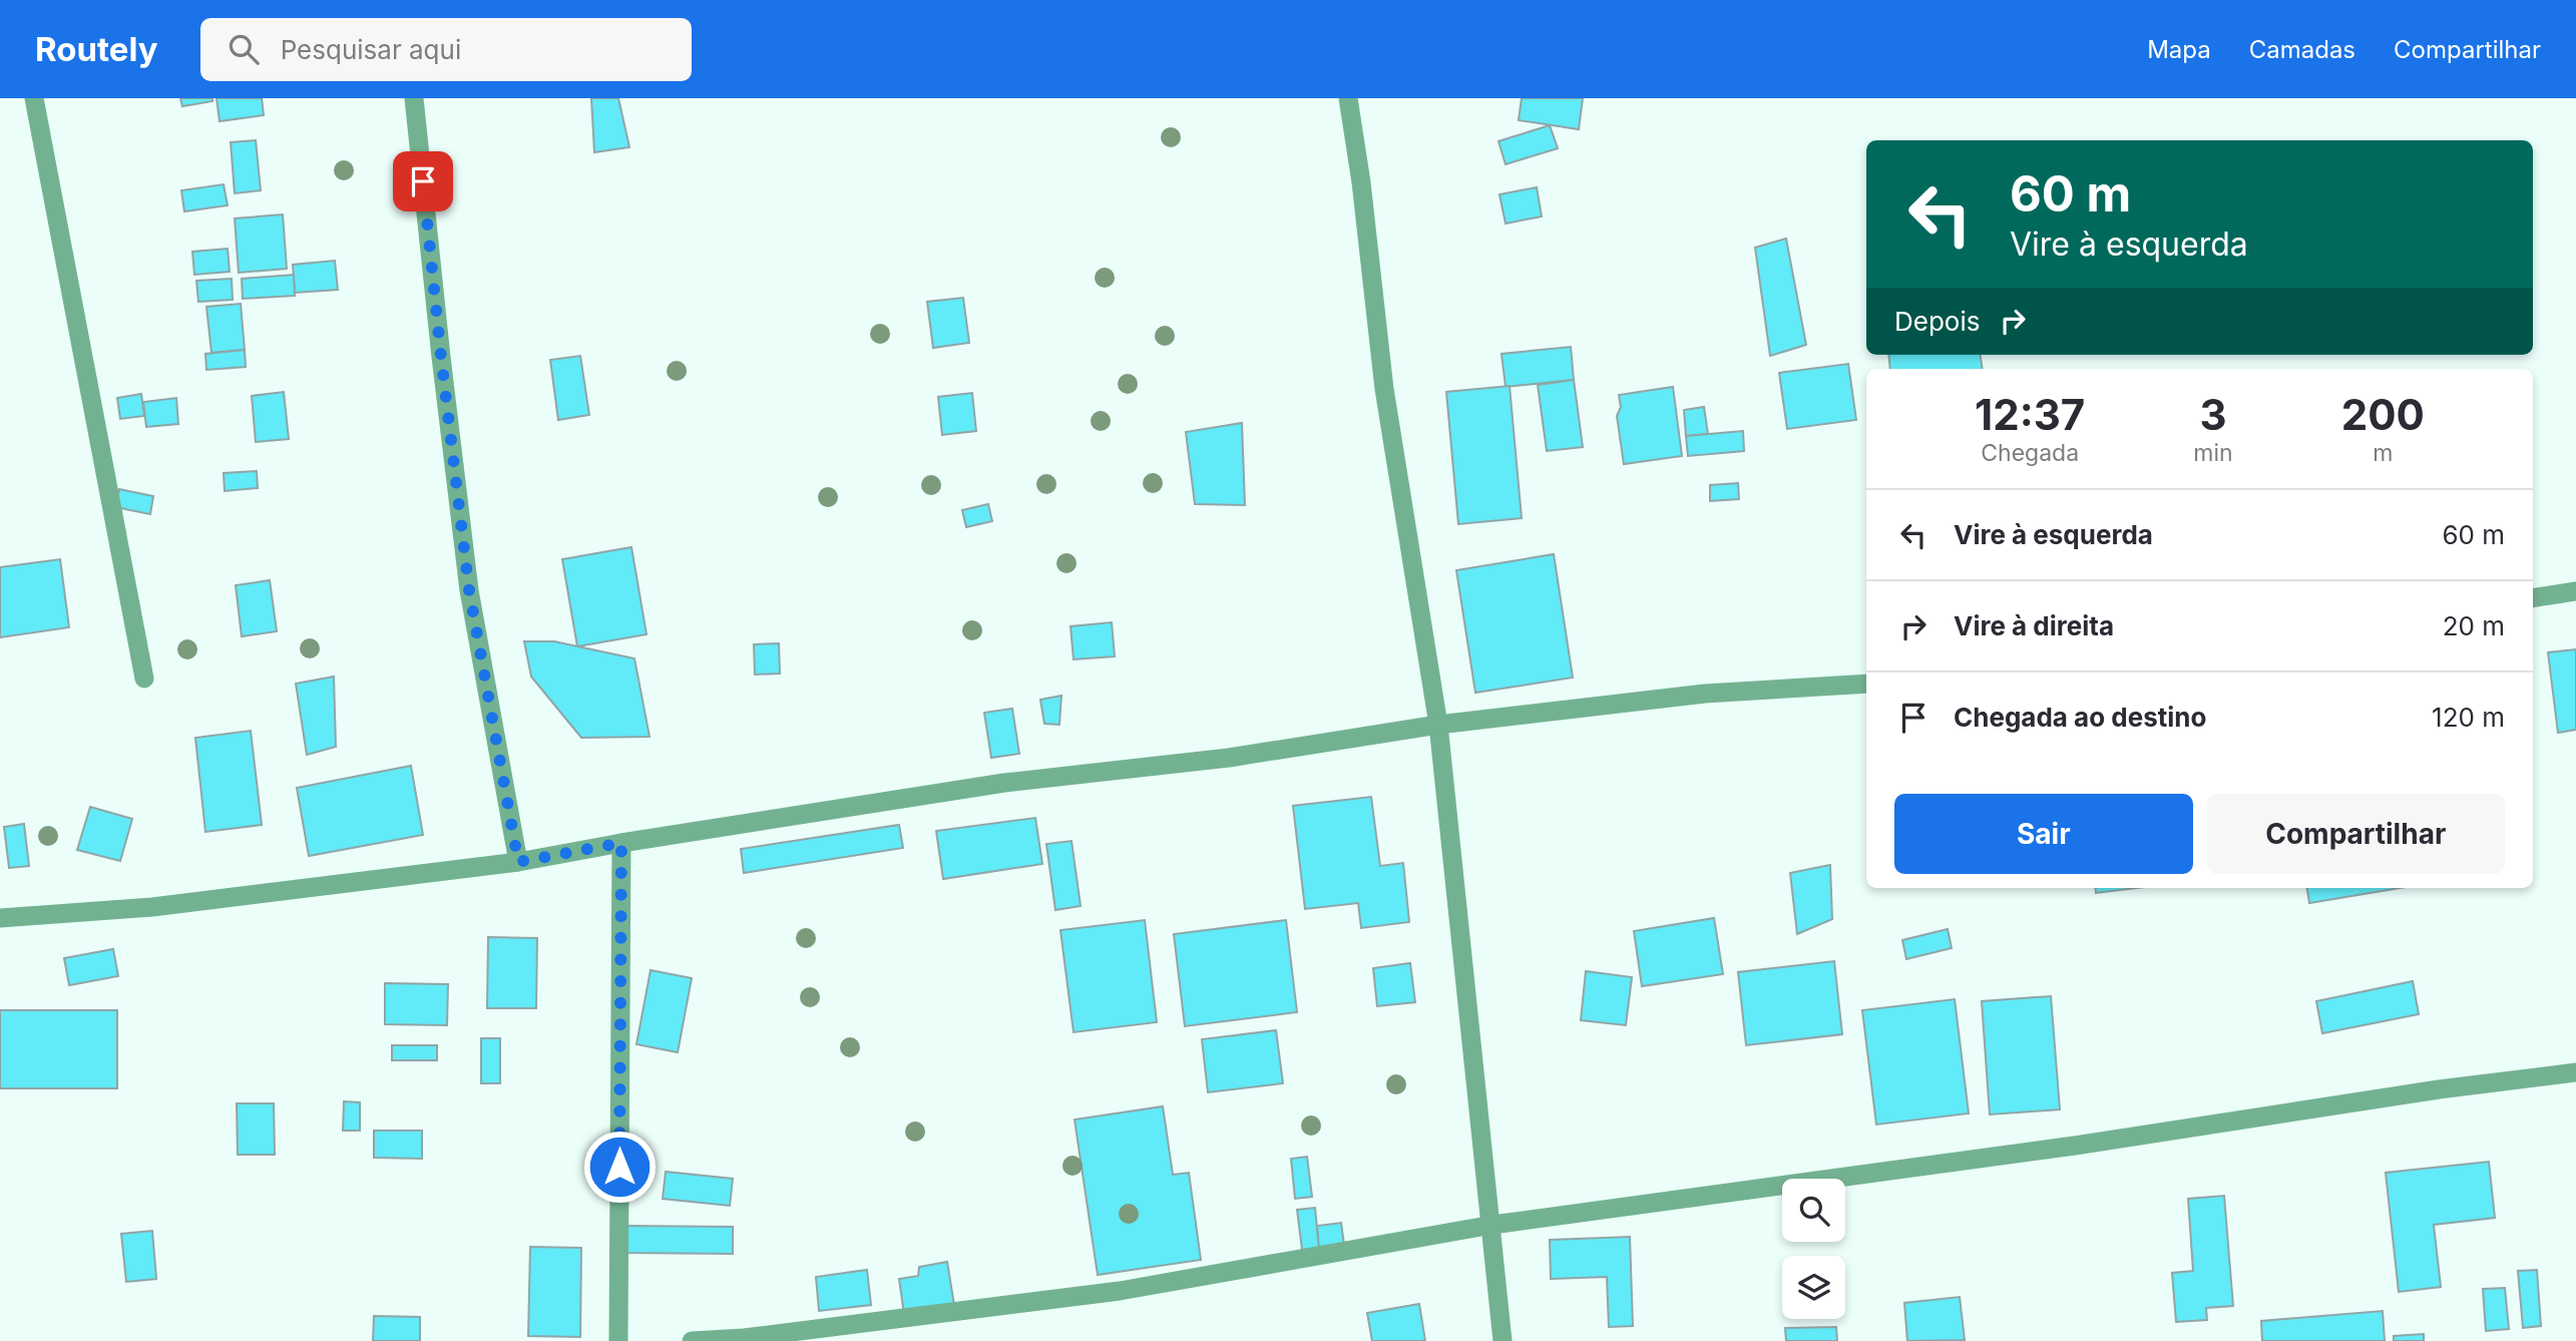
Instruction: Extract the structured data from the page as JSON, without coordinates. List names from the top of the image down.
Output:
{
  "page": {
    "header": "Routely",
    "search": "Pesquisar aqui",
    "nav": ["Mapa", "Camadas", "Compartilhar"],
    "turn": ["60 m", "Vire à esquerda"],
    "then": "Depois",
    "eta": [
      "12:37",
      "Chegada",
      "3",
      "min",
      "200",
      "m"
    ],
    "list": [
      {
        "name": "Vire à esquerda",
        "value": "60 m"
      },
      {
        "name": "Vire à direita",
        "value": "20 m"
      },
      {
        "name": "Chegada ao destino",
        "value": "120 m"
      }
    ],
    "buttons": ["Sair", "Compartilhar"]
  }
}
